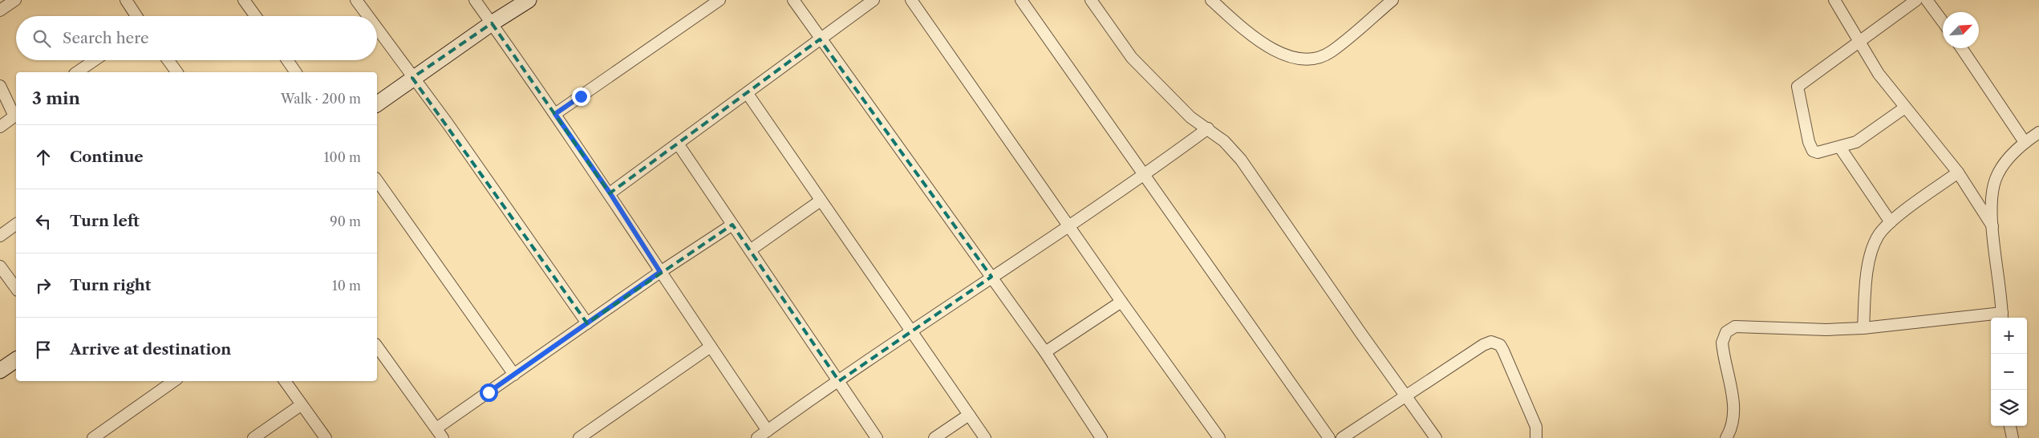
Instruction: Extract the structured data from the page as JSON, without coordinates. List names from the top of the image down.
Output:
{
  "north": "top right",
  "page": {
    "search": "Search here",
    "heading": ["3 min", "Walk · 200 m"],
    "list": [
      ["Continue", "100 m"],
      ["Turn left", "90 m"],
      ["Turn right", "10 m"],
      "Arrive at destination"
    ],
    "map_buttons": ["+", "−"]
  }
}
